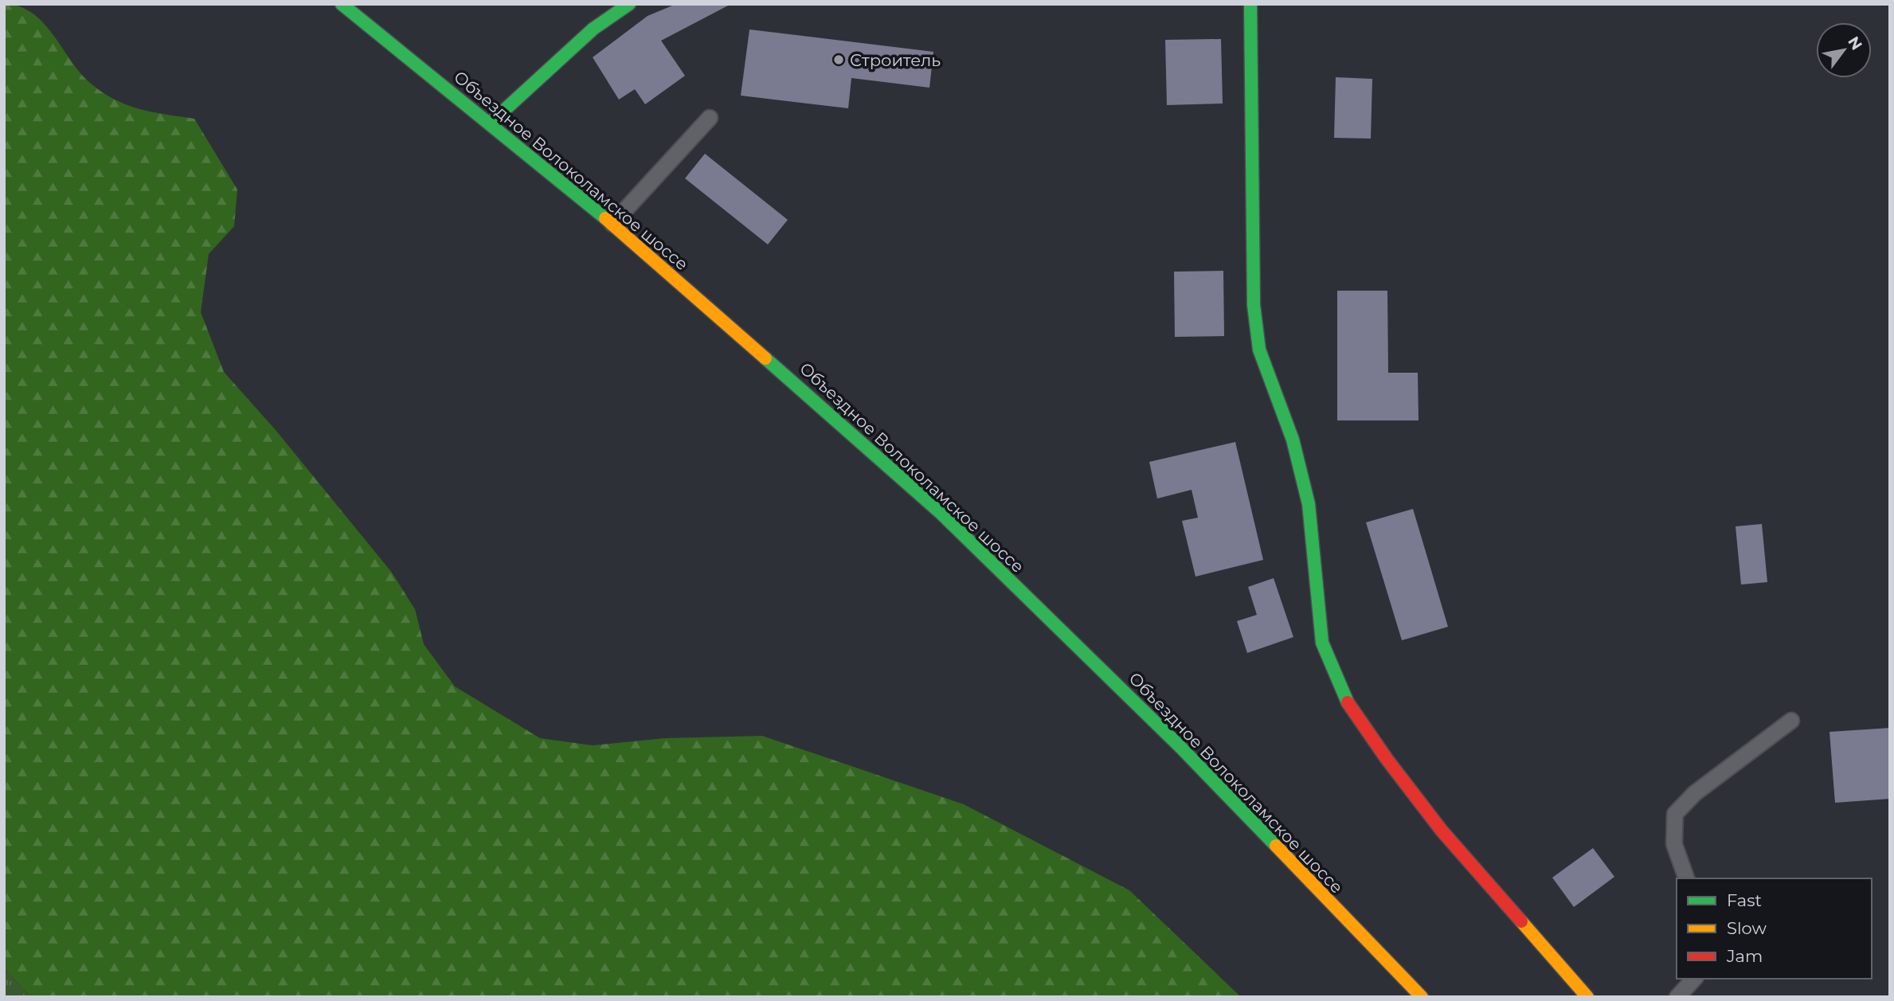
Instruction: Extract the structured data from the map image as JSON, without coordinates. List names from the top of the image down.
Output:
{
  "streets": {
    "main road": ["Объездное Волоколамское шоссе"]
  },
  "places": ["Строитель"],
  "legend": ["Fast", "Slow", "Jam"],
  "north": "top right"
}
